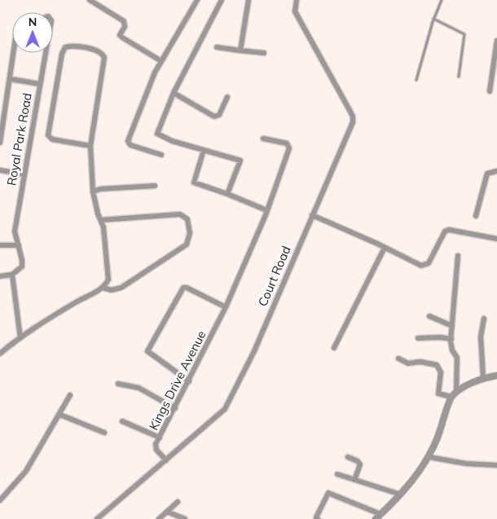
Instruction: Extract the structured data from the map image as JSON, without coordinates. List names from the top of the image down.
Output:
{
  "streets": {
    "street": ["Royal Park Road", "Court Road", "Kings Drive Avenue"]
  },
  "crossings": [
    ["Court Road", "Kings Drive Avenue"]
  ],
  "north": "top"
}
